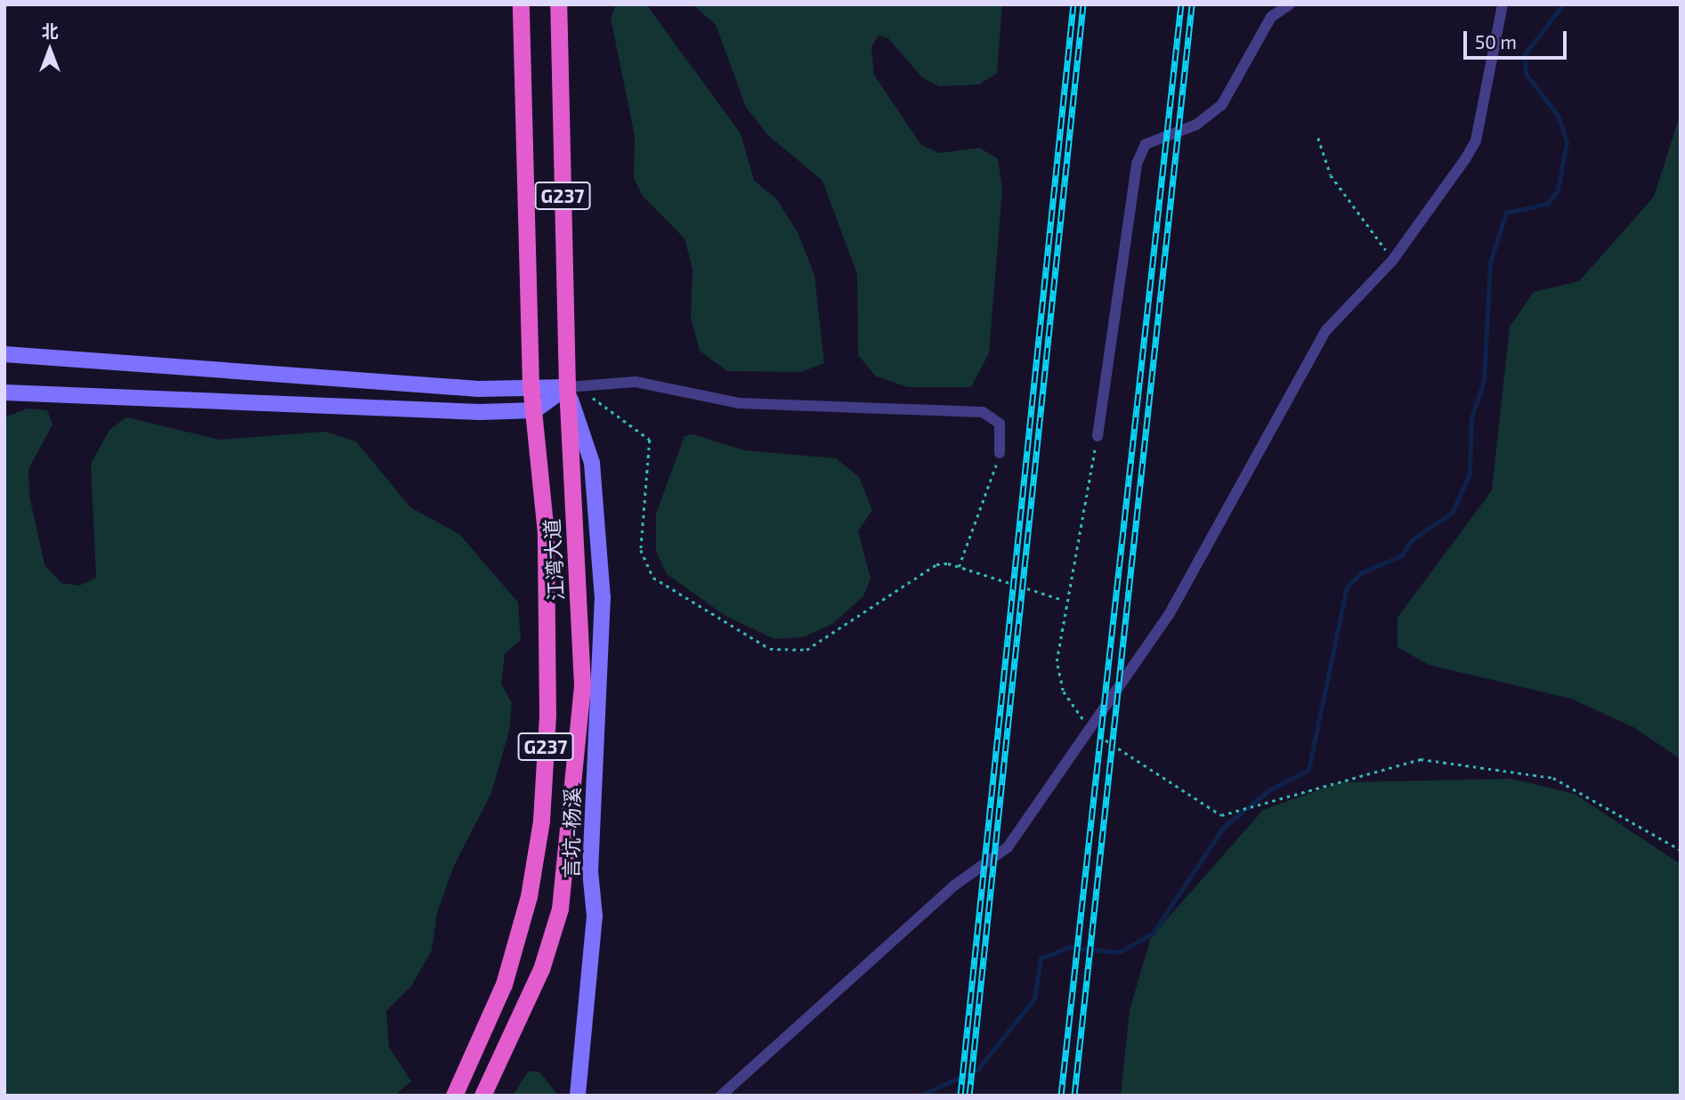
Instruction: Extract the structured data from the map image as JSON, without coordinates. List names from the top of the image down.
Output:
{
  "streets": {
    "highway": ["G237", "江湾大道"],
    "main road": ["言坑-杨溪"]
  },
  "crossings": [
    ["江湾大道", "言坑-杨溪"]
  ],
  "scale_bar": "50 m",
  "north": "top"
}
